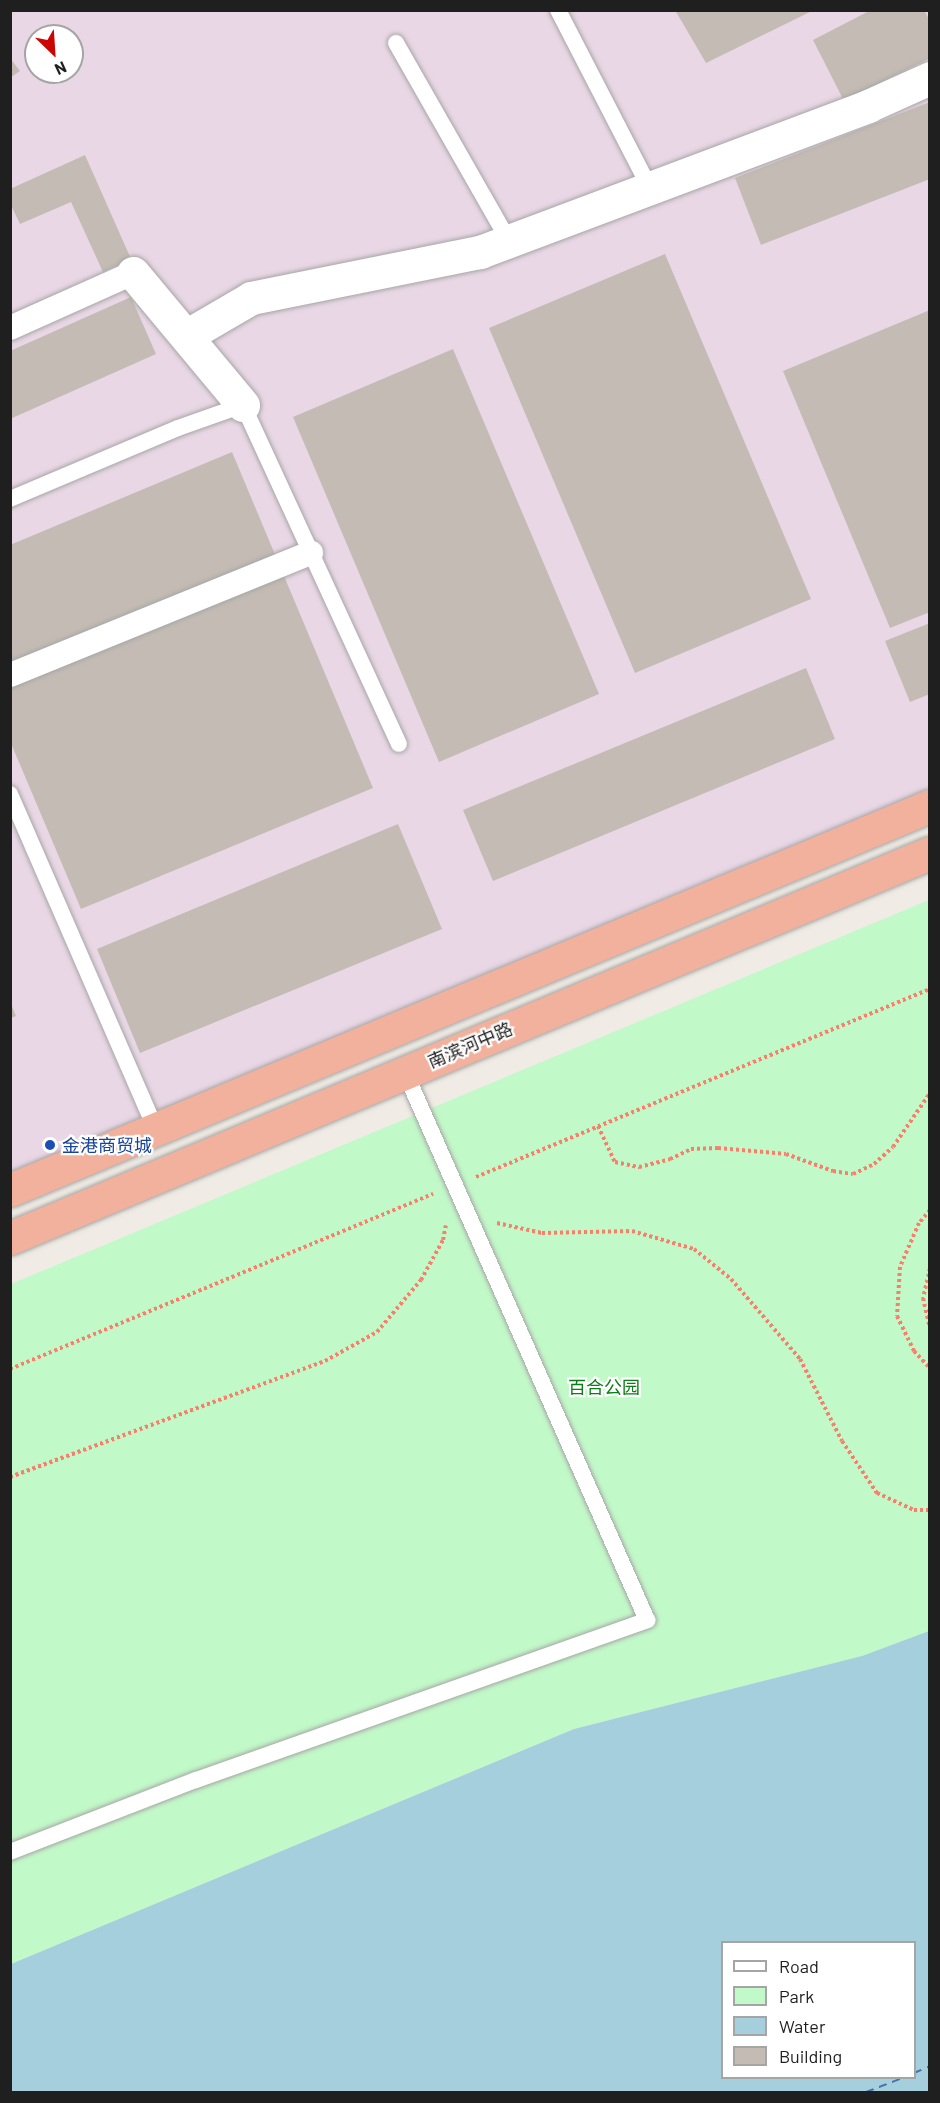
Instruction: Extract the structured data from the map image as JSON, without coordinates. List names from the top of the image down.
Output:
{
  "streets": {
    "highway": ["南滨河中路"]
  },
  "parks": ["百合公园"],
  "places": ["金港商贸城"],
  "legend": [
    "Road",
    "Park",
    "Water",
    "Building"
  ],
  "north": "bottom right"
}
